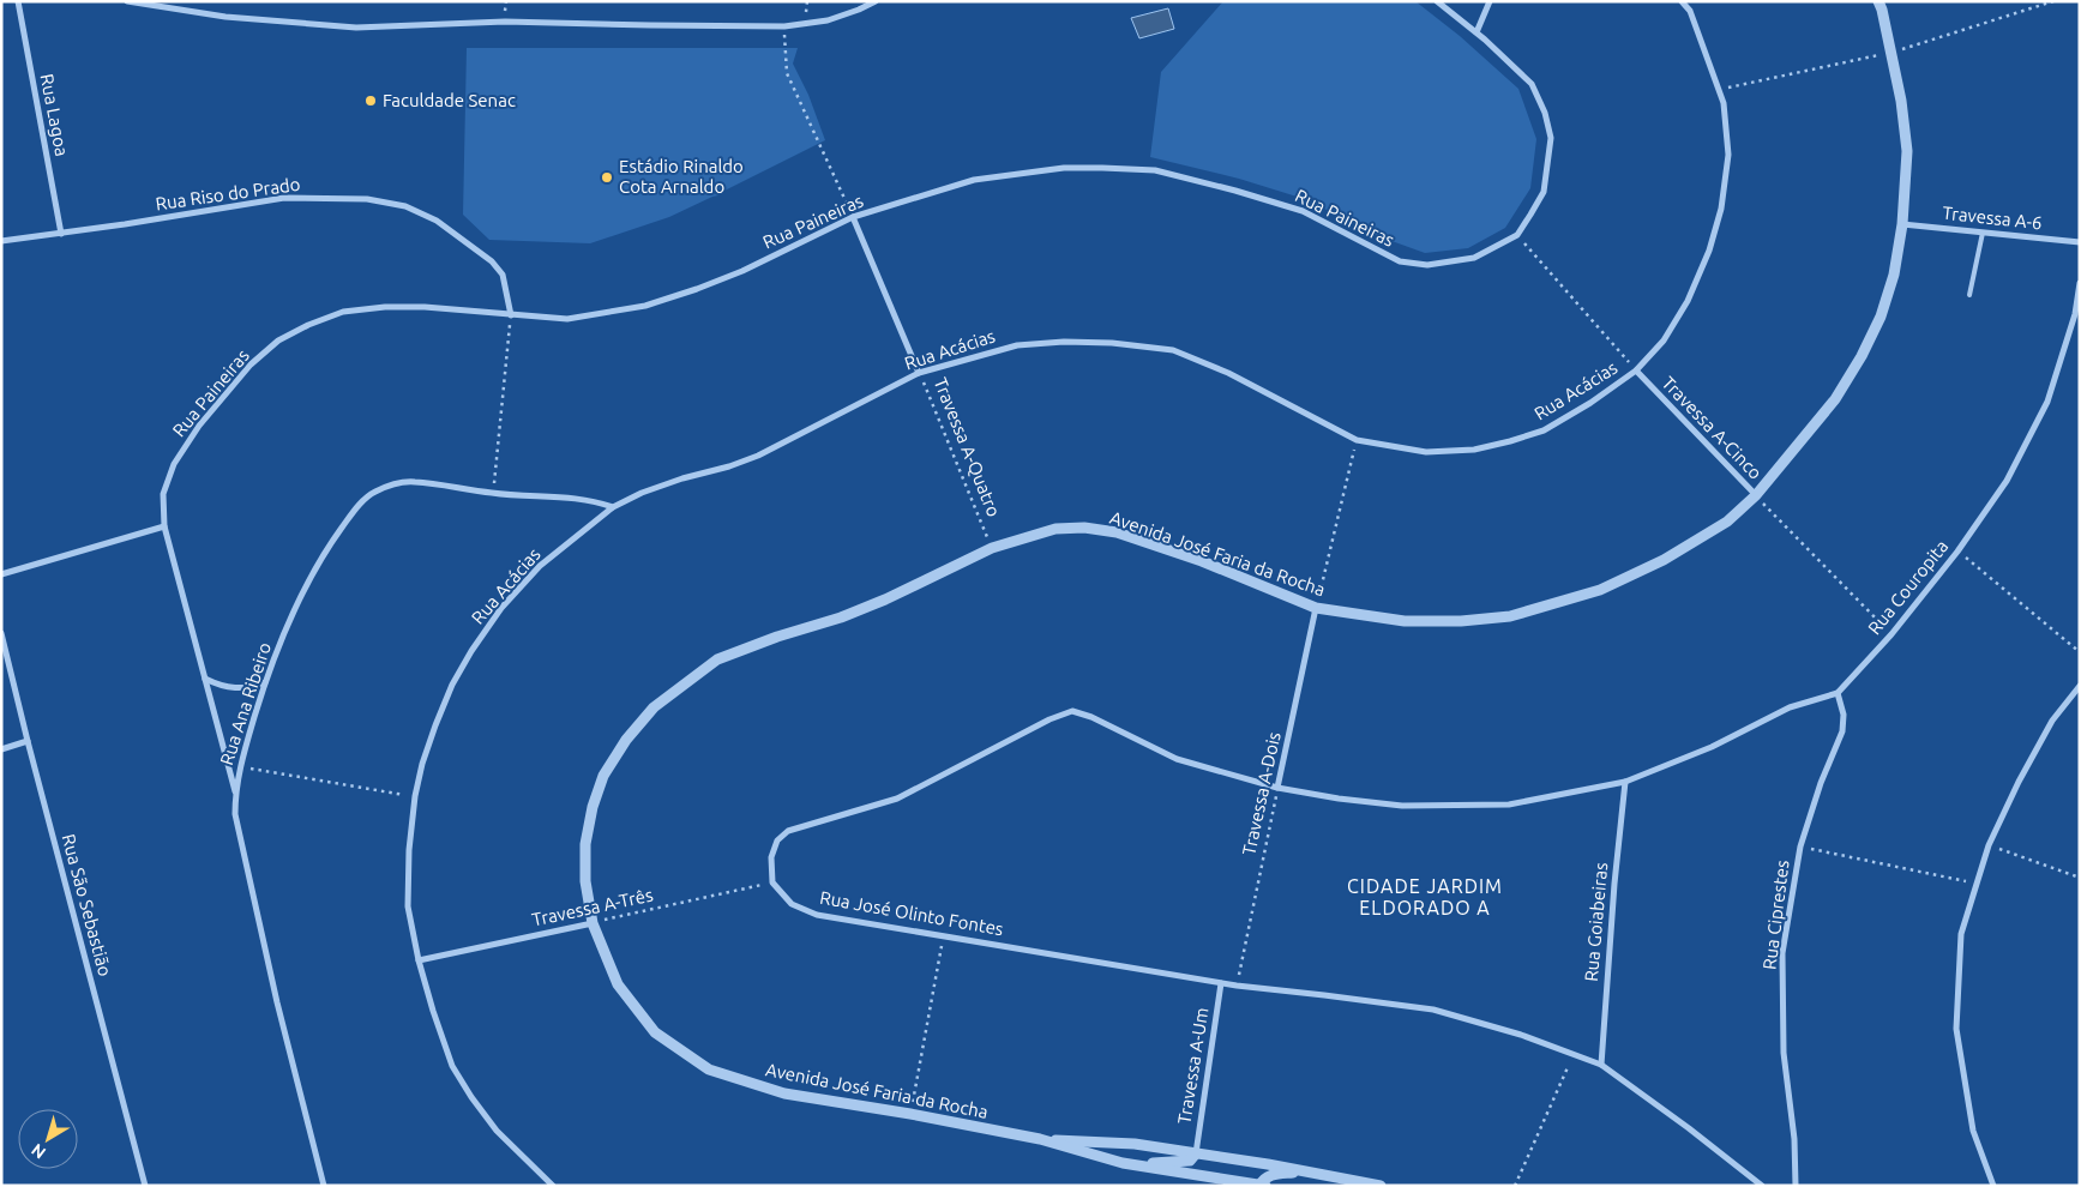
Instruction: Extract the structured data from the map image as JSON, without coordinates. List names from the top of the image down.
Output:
{
  "streets": {
    "street": [
      "Rua Lagoa",
      "Rua Riso do Prado",
      "Rua Paineiras",
      "Travessa A-6",
      "Rua Acácias",
      "Travessa A-Cinco",
      "Travessa A-Quatro",
      "Avenida José Faria da Rocha",
      "Rua Couropita",
      "Rua Ana Ribeiro",
      "Travessa A-Dois",
      "Rua São Sebastião",
      "Travessa A-Três",
      "Rua José Olinto Fontes",
      "Rua Ciprestes",
      "Rua Goiabeiras",
      "Travessa A-Um"
    ]
  },
  "crossings": [
    ["Rua Lagoa", "Rua Riso do Prado"],
    ["Rua Riso do Prado", "Rua Paineiras"],
    ["Rua Paineiras", "Travessa A-Quatro"],
    ["Rua Paineiras", "Rua Ana Ribeiro"],
    ["Travessa A-6", "Avenida José Faria da Rocha"],
    ["Rua Acácias", "Travessa A-Cinco"],
    ["Rua Acácias", "Travessa A-Quatro"],
    ["Rua Acácias", "Rua Ana Ribeiro"],
    ["Rua Acácias", "Travessa A-Três"],
    ["Travessa A-Cinco", "Avenida José Faria da Rocha"],
    ["Travessa A-Cinco", "Rua Couropita"],
    ["Travessa A-Quatro", "Avenida José Faria da Rocha"],
    ["Avenida José Faria da Rocha", "Travessa A-Dois"],
    ["Avenida José Faria da Rocha", "Travessa A-Três"],
    ["Avenida José Faria da Rocha", "Travessa A-Um"],
    ["Rua Couropita", "Rua Ciprestes"],
    ["Travessa A-Dois", "Rua José Olinto Fontes"],
    ["Travessa A-Três", "Rua José Olinto Fontes"],
    ["Rua José Olinto Fontes", "Rua Goiabeiras"],
    ["Rua José Olinto Fontes", "Travessa A-Um"]
  ],
  "districts": ["CIDADE JARDIM ELDORADO A"],
  "places": ["Faculdade Senac", "Estádio Rinaldo Cota Arnaldo"],
  "north": "bottom left"
}
